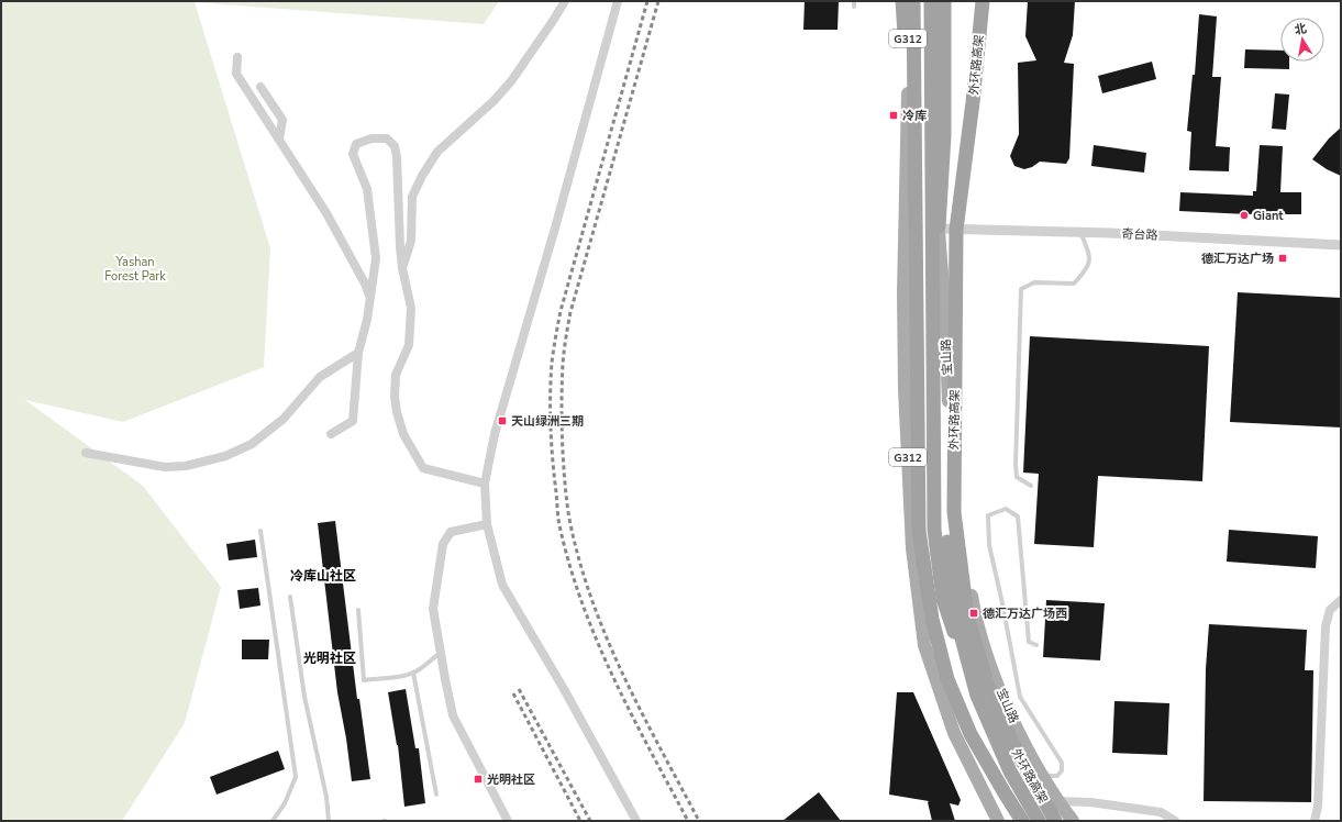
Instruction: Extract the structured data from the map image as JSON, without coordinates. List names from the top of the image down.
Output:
{
  "streets": {
    "highway": ["外环路高架"],
    "main road": ["G312", "宝山路"],
    "street": ["奇台路"]
  },
  "crossings": [
    ["奇台路", "宝山路"]
  ],
  "districts": ["冷库山社区", "光明社区"],
  "parks": ["Yashan Forest Park"],
  "places": {
    "transit": [
      "冷库",
      "德汇万达广场",
      "天山绿洲三期",
      "德汇万达广场西",
      "光明社区"
    ],
    "other": ["Giant"]
  },
  "north": "top"
}
